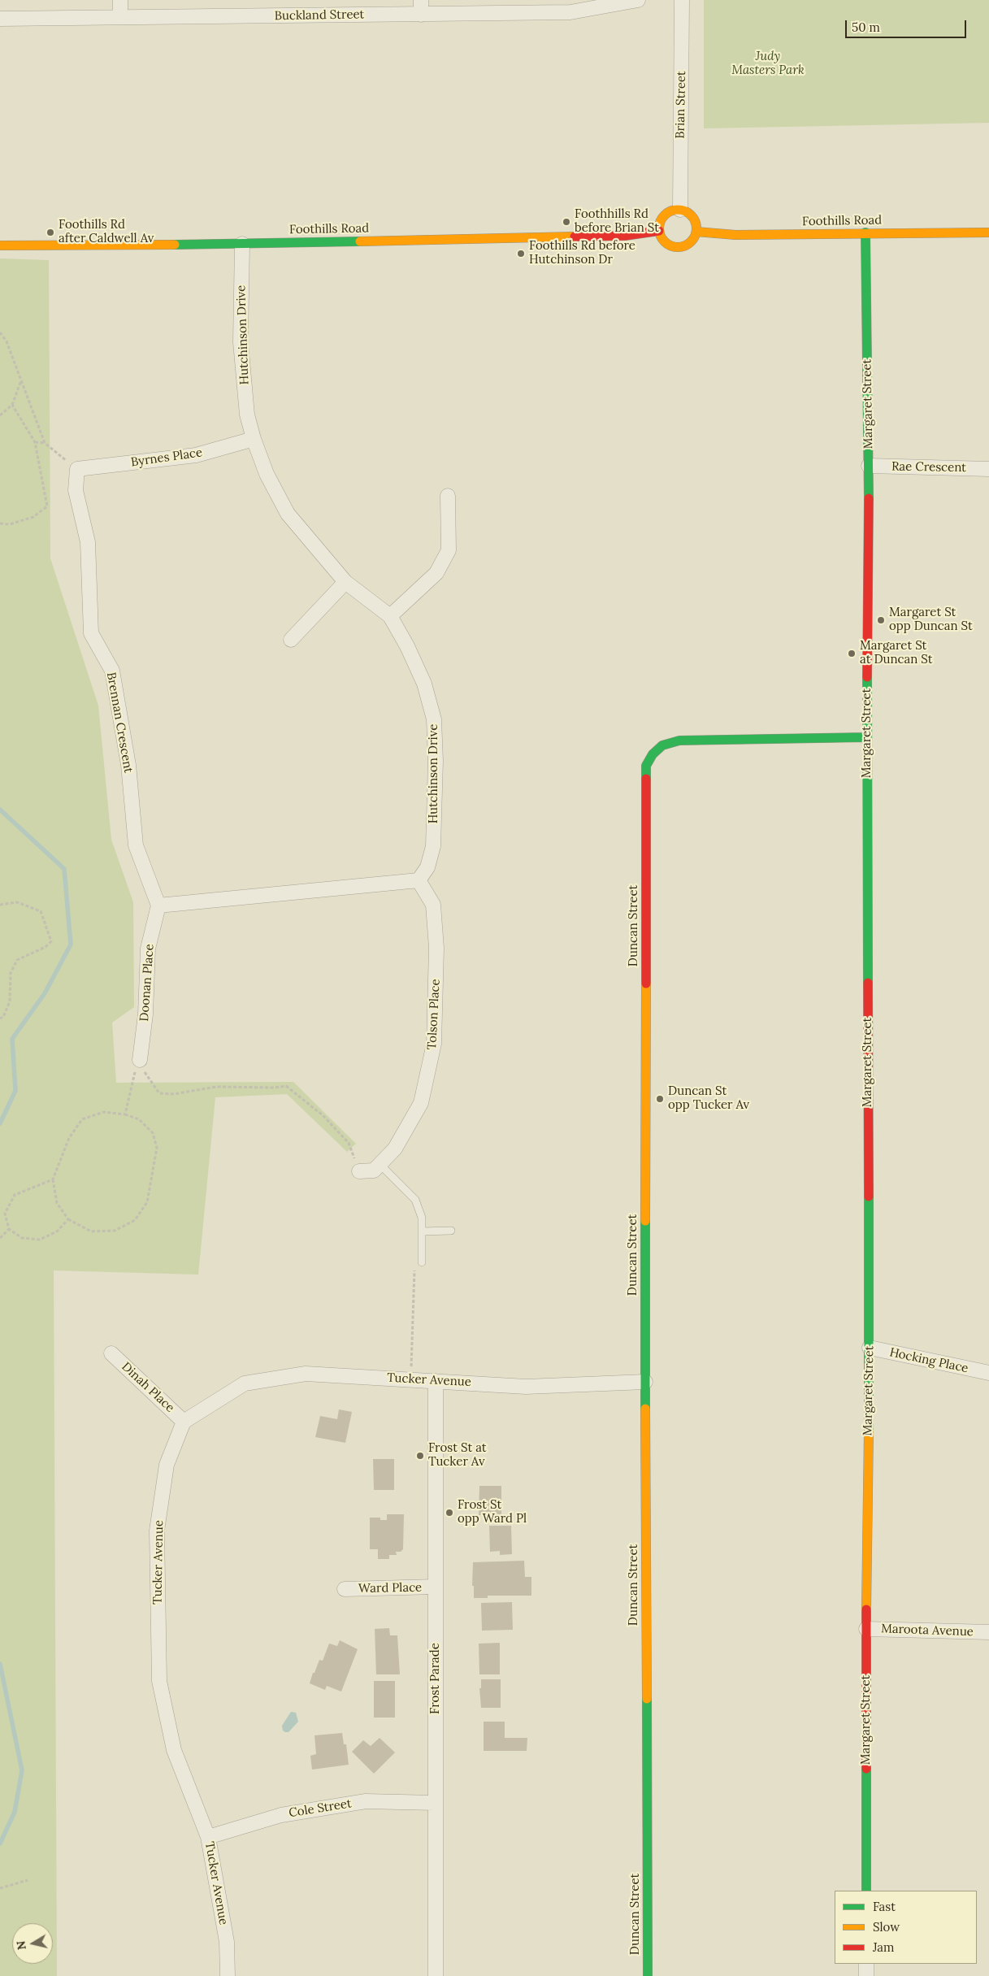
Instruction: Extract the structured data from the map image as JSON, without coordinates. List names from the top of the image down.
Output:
{
  "streets": {
    "street": [
      "Buckland Street",
      "Brian Street",
      "Foothills Road",
      "Hutchinson Drive",
      "Margaret Street",
      "Byrnes Place",
      "Rae Crescent",
      "Brennan Crescent",
      "Duncan Street",
      "Doonan Place",
      "Tolson Place",
      "Hocking Place",
      "Tucker Avenue",
      "Dinah Place",
      "Ward Place",
      "Maroota Avenue",
      "Frost Parade",
      "Cole Street"
    ]
  },
  "crossings": [
    ["Brian Street", "Foothills Road"],
    ["Foothills Road", "Hutchinson Drive"],
    ["Foothills Road", "Margaret Street"],
    ["Hutchinson Drive", "Byrnes Place"],
    ["Hutchinson Drive", "Tolson Place"],
    ["Margaret Street", "Rae Crescent"],
    ["Margaret Street", "Duncan Street"],
    ["Margaret Street", "Hocking Place"],
    ["Margaret Street", "Maroota Avenue"],
    ["Byrnes Place", "Brennan Crescent"],
    ["Brennan Crescent", "Doonan Place"],
    ["Duncan Street", "Tucker Avenue"],
    ["Tucker Avenue", "Dinah Place"],
    ["Tucker Avenue", "Frost Parade"],
    ["Tucker Avenue", "Cole Street"],
    ["Ward Place", "Frost Parade"],
    ["Frost Parade", "Cole Street"]
  ],
  "parks": ["Judy Masters Park"],
  "places": [
    "Foothhills Rd before Brian St",
    "Foothills Rd after Caldwell Av",
    "Foothills Rd before Hutchinson Dr",
    "Margaret St opp Duncan St",
    "Margaret St at Duncan St",
    "Duncan St opp Tucker Av",
    "Frost St at Tucker Av",
    "Frost St opp Ward Pl"
  ],
  "legend": ["Fast", "Slow", "Jam"],
  "scale_bar": "50 m",
  "north": "left"
}
